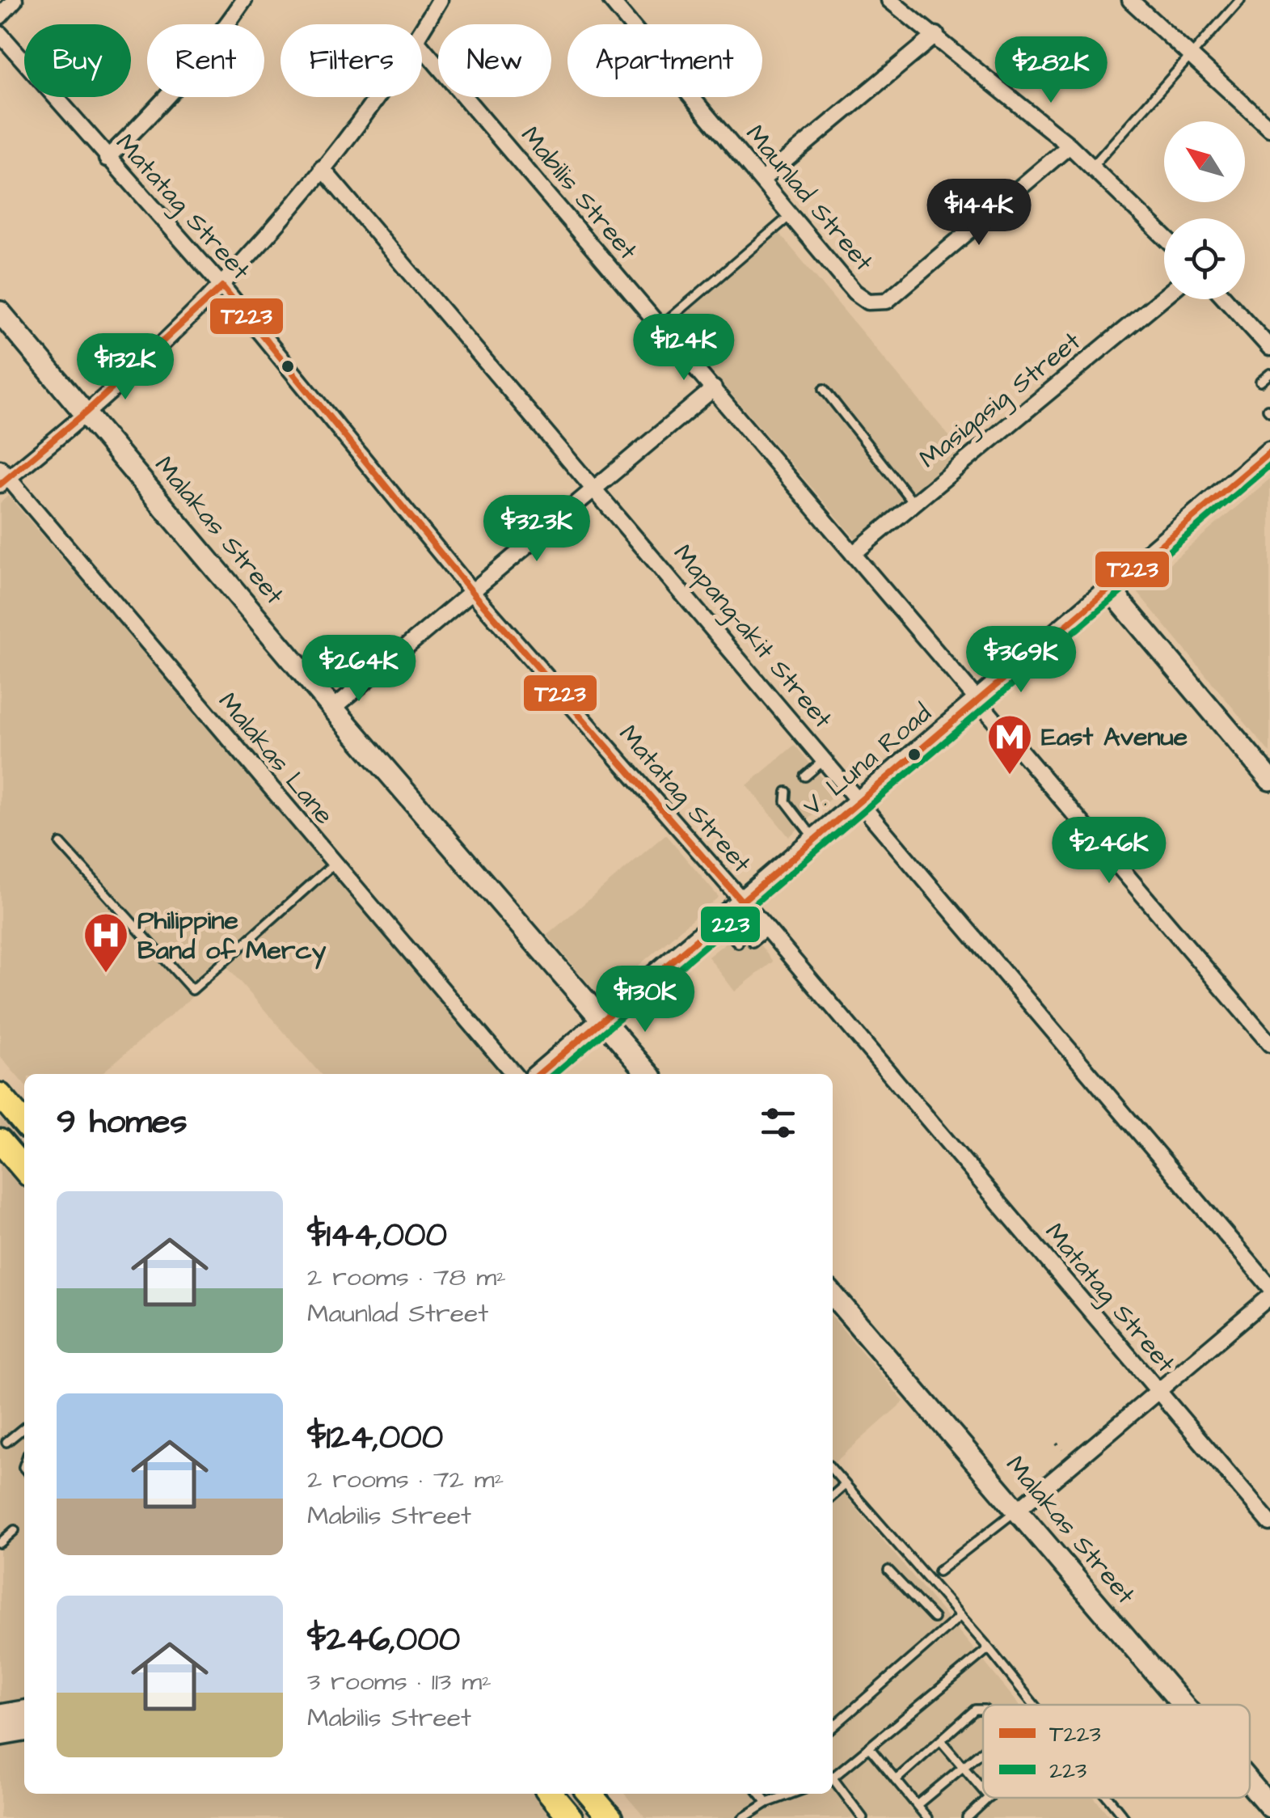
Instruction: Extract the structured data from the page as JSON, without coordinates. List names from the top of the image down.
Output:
{
  "streets": {
    "street": [
      "Mabilis Street",
      "Maunlad Street",
      "Matatag Street",
      "Masigasig Street",
      "Malakas Street",
      "Mapang-akit Street",
      "Malakas Lane",
      "V. Luna Road"
    ]
  },
  "crossings": [
    ["Mabilis Street", "Masigasig Street"],
    ["Mabilis Street", "V. Luna Road"],
    ["Matatag Street", "V. Luna Road"],
    ["Malakas Street", "V. Luna Road"],
    ["Mapang-akit Street", "V. Luna Road"]
  ],
  "places": {
    "metro station": ["East Avenue"],
    "hospital": ["Philippine Band of Mercy"]
  },
  "lines": ["transit line T223", "transit line 223"],
  "legend": ["T223", "223"],
  "north": "top left",
  "page": {
    "chip": [
      "Buy",
      "Rent",
      "Filters",
      "New",
      "Apartment"
    ],
    "price": [
      "$282K",
      "$144K",
      "$124K",
      "$132K",
      "$323K",
      "$369K",
      "$264K",
      "$246K",
      "$130K"
    ],
    "heading": "9 homes",
    "list": [
      {
        "name": "$144,000",
        "note": "2 rooms · 78 m² · Maunlad Street"
      },
      {
        "name": "$124,000",
        "note": "2 rooms · 72 m² · Mabilis Street"
      },
      {
        "name": "$246,000",
        "note": "3 rooms · 113 m² · Mabilis Street"
      }
    ]
  }
}
